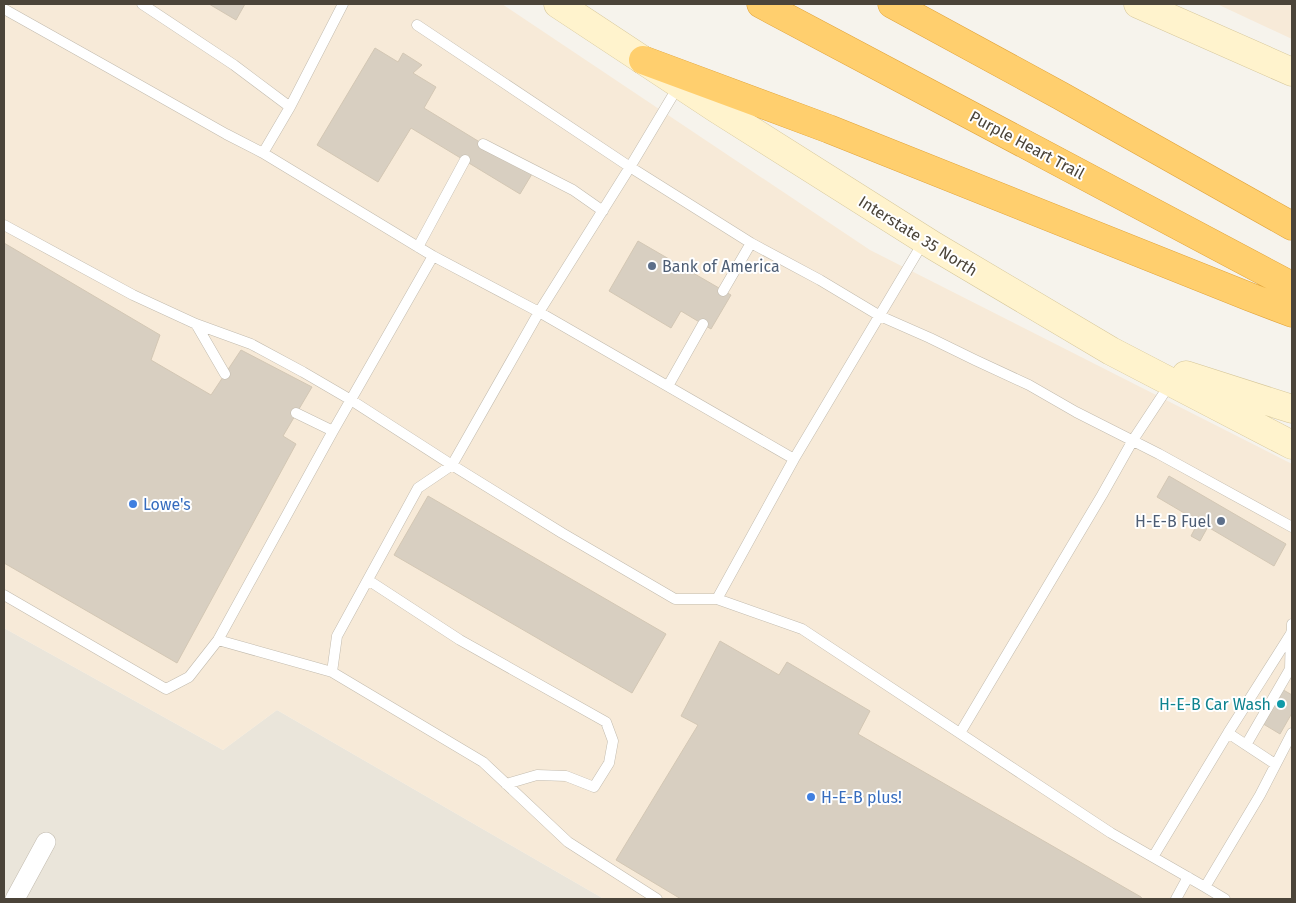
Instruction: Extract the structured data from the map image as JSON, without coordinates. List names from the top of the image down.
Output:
{
  "streets": {
    "highway": ["Purple Heart Trail"],
    "main road": ["Interstate 35 North"]
  },
  "places": [
    "Bank of America",
    "Lowe's",
    "H-E-B Fuel",
    "H-E-B Car Wash",
    "H-E-B plus!"
  ]
}
